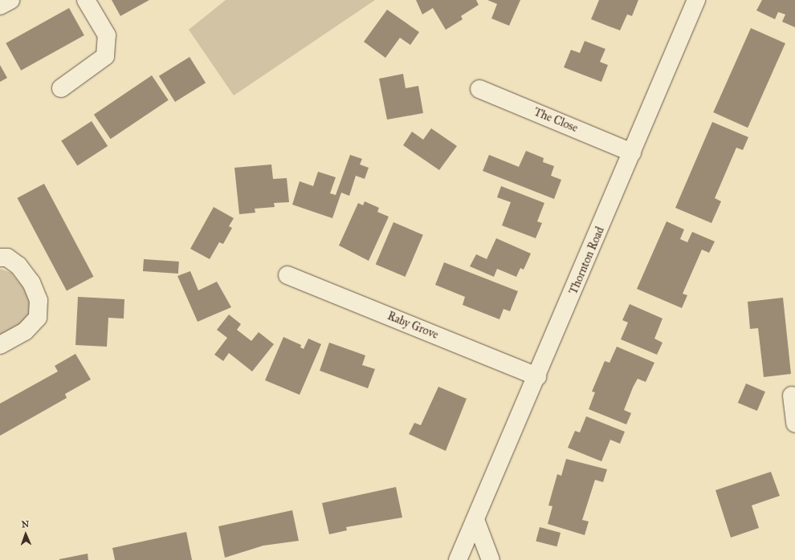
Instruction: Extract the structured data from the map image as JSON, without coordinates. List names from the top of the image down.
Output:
{
  "streets": {
    "street": ["The Close", "Thornton Road", "Raby Grove"]
  },
  "crossings": [
    ["The Close", "Thornton Road"],
    ["Thornton Road", "Raby Grove"]
  ],
  "north": "top"
}
